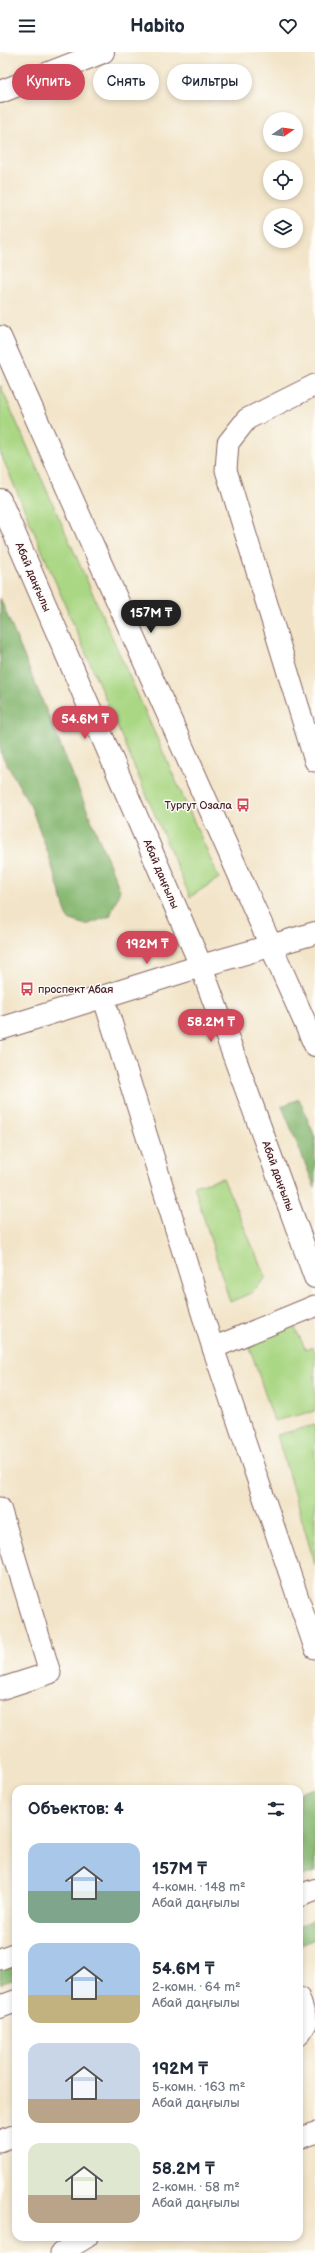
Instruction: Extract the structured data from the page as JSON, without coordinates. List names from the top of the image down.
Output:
{
  "streets": {
    "main road": ["Абай даңғылы"]
  },
  "places": {
    "bus stop": ["Тургут Озала", "проспект Абая"]
  },
  "north": "right",
  "page": {
    "header": "Habito",
    "chip": ["Купить", "Снять", "Фильтры"],
    "price": [
      "157M ₸",
      "54.6M ₸",
      "192M ₸",
      "58.2M ₸"
    ],
    "heading": "Объектов: 4",
    "list": [
      {
        "name": "157M ₸",
        "note": "4-комн. · 148 m² · Абай даңғылы"
      },
      {
        "name": "54.6M ₸",
        "note": "2-комн. · 64 m² · Абай даңғылы"
      },
      {
        "name": "192M ₸",
        "note": "5-комн. · 163 m² · Абай даңғылы"
      },
      {
        "name": "58.2M ₸",
        "note": "2-комн. · 58 m² · Абай даңғылы"
      }
    ]
  }
}
